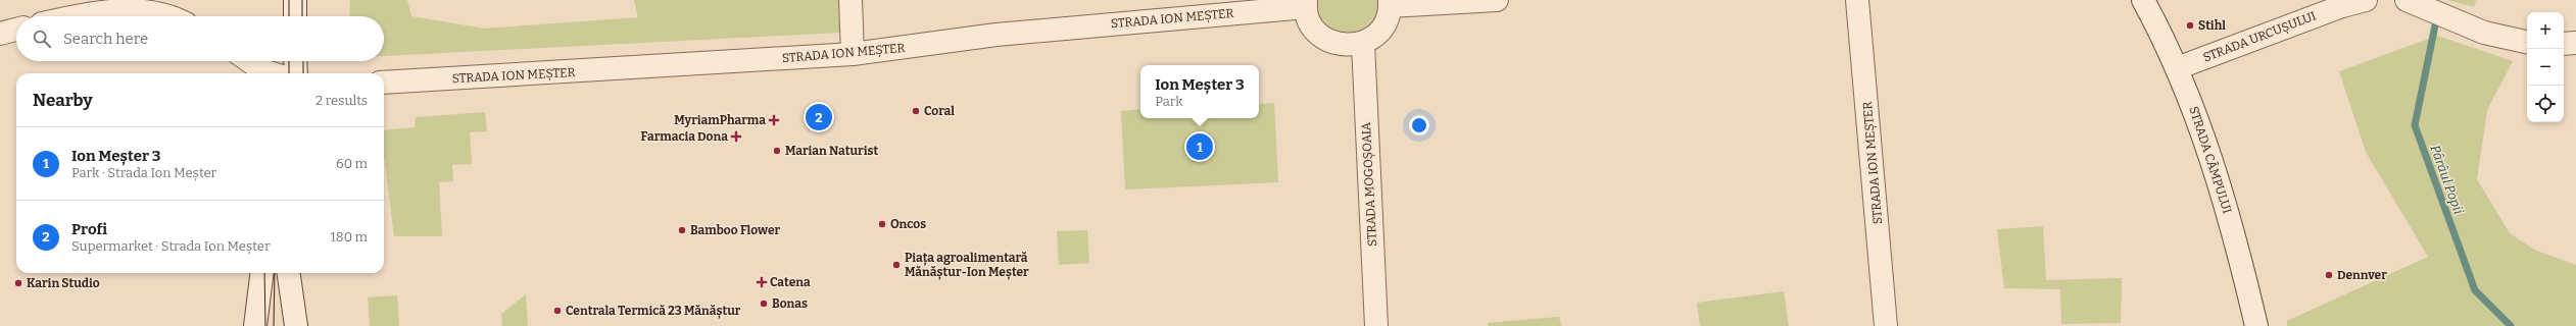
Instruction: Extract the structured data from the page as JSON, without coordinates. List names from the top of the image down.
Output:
{
  "streets": {
    "street": [
      "STRADA ION MEȘTER",
      "STRADA URCUȘULUI",
      "STRADA CÂMPULUI",
      "STRADA MOGOȘOAIA"
    ]
  },
  "crossings": [
    ["STRADA URCUȘULUI", "STRADA CÂMPULUI"]
  ],
  "water": ["Pârâul Popii"],
  "places": {
    "other": [
      "Stihl",
      "Coral",
      "Marian Naturist",
      "Oncos",
      "Bamboo Flower",
      "Piața agroalimentară Mănăștur-Ion Meșter",
      "Dennver",
      "Karin Studio",
      "Bonas",
      "Centrala Termică 23 Mănăștur"
    ],
    "health": ["MyriamPharma", "Farmacia Dona", "Catena"]
  },
  "page": {
    "map_buttons": ["+", "−"],
    "search": "Search here",
    "popup": ["Ion Meșter 3", "Park"],
    "heading": ["Nearby", "2 results"],
    "pins": ["2", "1"],
    "list": [
      {
        "mark": "1",
        "name": "Ion Meșter 3",
        "note": "Park · Strada Ion Meșter",
        "value": "60 m"
      },
      {
        "mark": "2",
        "name": "Profi",
        "note": "Supermarket · Strada Ion Meșter",
        "value": "180 m"
      }
    ]
  }
}
